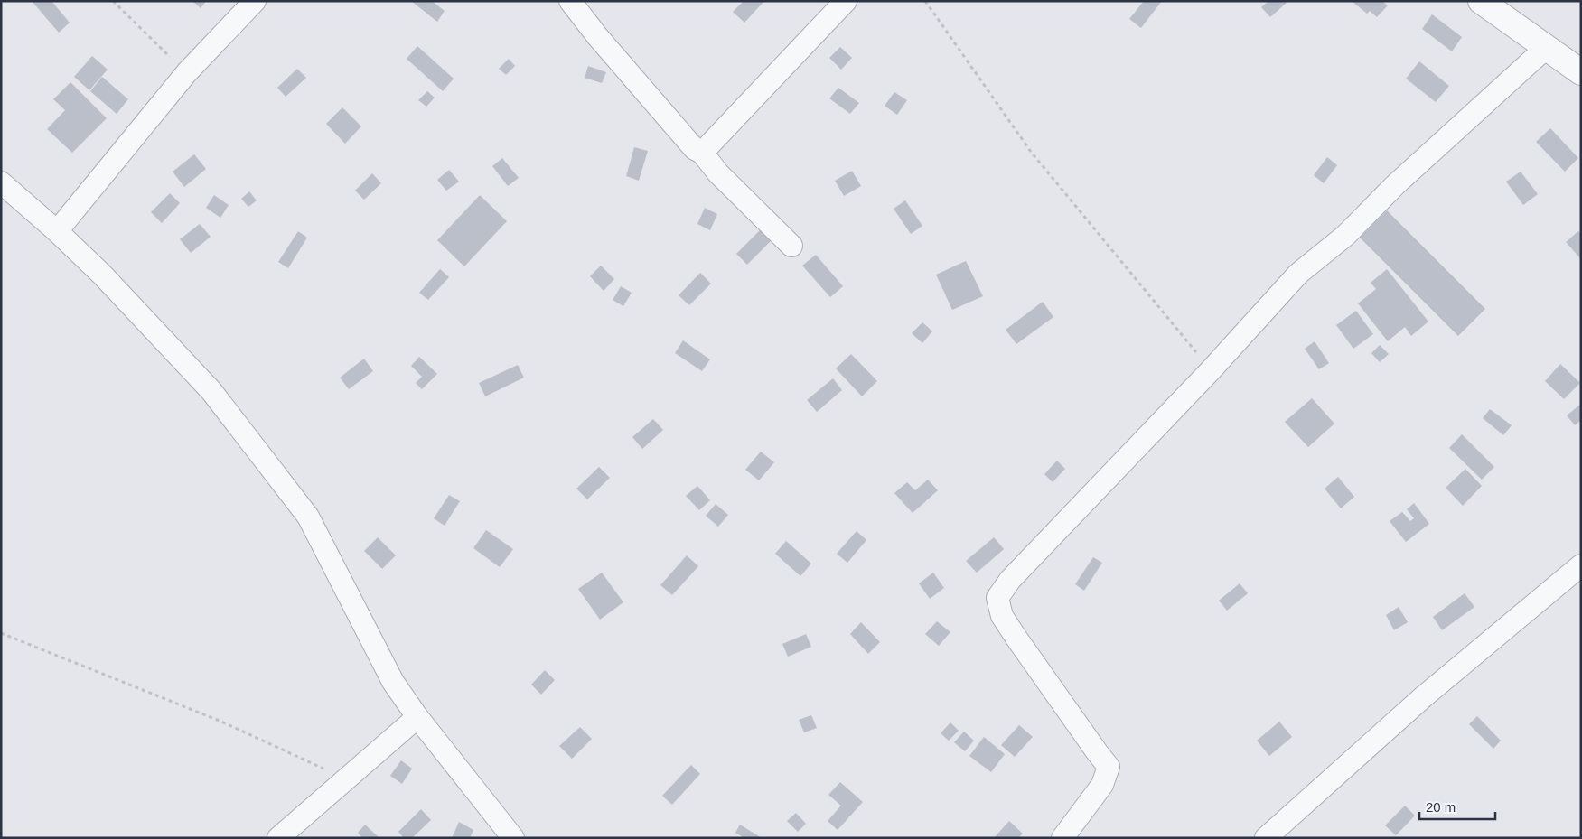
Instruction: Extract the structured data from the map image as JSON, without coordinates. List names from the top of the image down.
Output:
{
  "scale_bar": "20 m"
}
